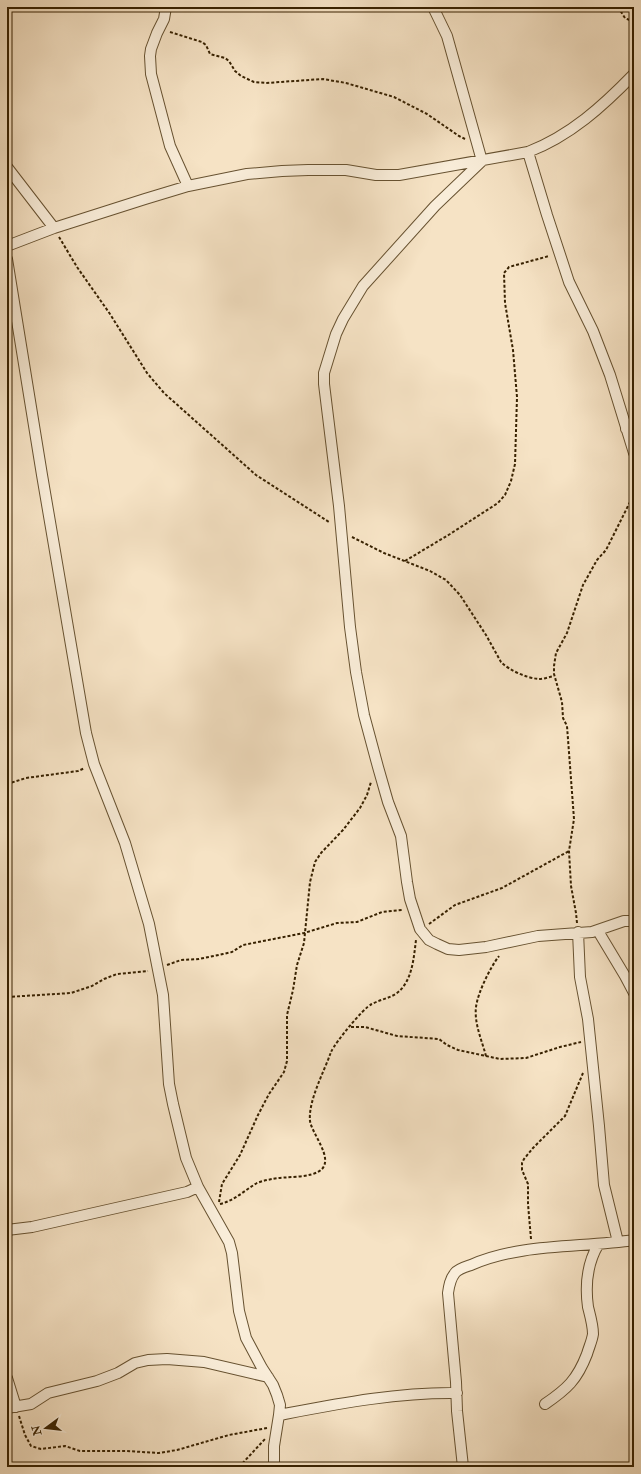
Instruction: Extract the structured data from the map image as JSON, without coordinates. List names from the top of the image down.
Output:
{
  "north": "left"
}
